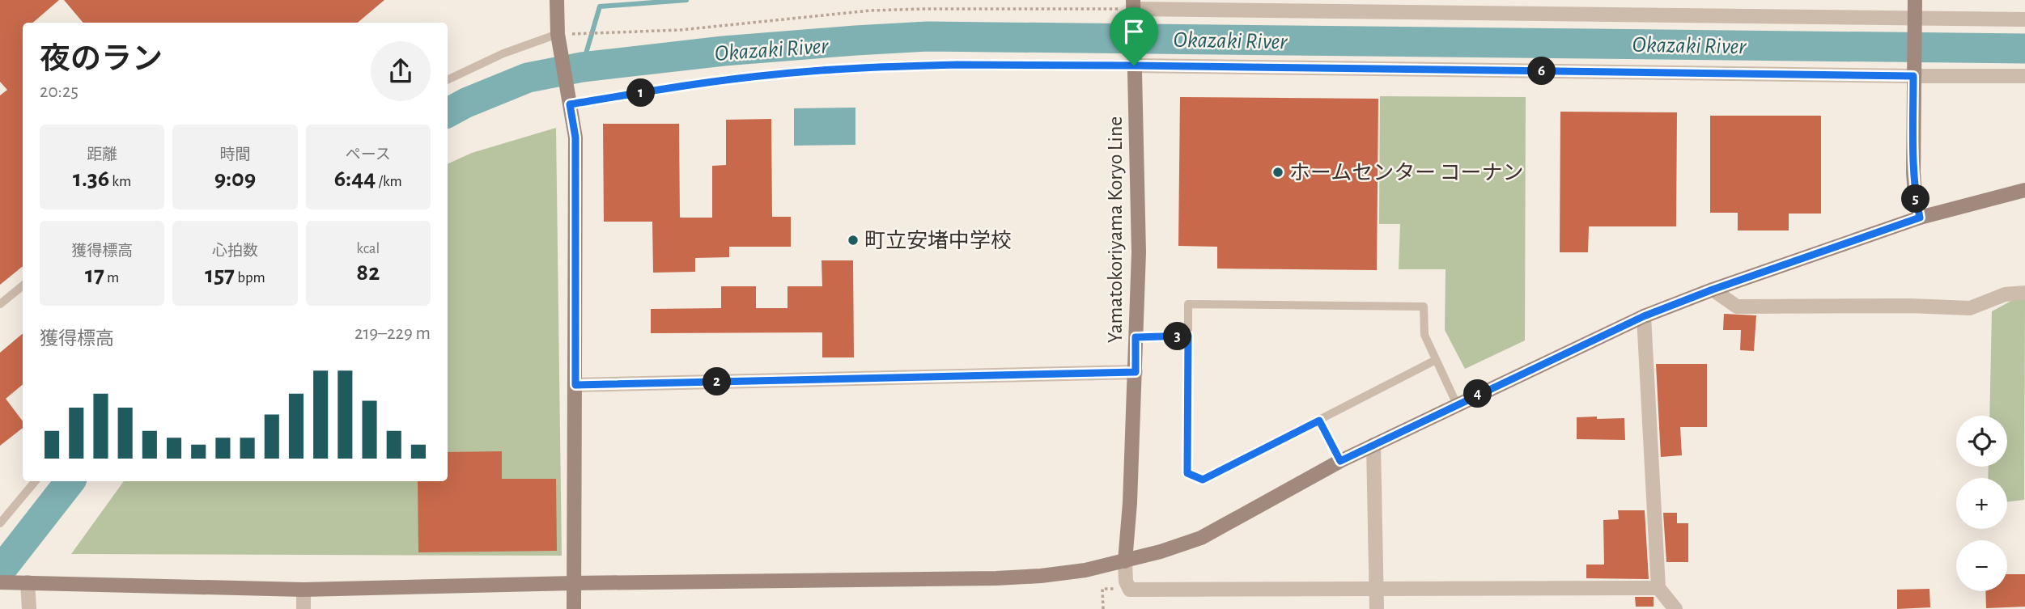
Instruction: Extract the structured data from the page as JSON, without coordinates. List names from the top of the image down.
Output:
{
  "streets": {
    "street": ["Yamatokoriyama Koryo Line"]
  },
  "water": ["Okazaki River"],
  "places": ["ホームセンター コーナン", "町立安堵中学校"],
  "page": {
    "heading": ["夜のラン", "20:25"],
    "pins": [
      "6",
      "1",
      "5",
      "3",
      "2",
      "4"
    ],
    "stats": [
      ["距離", "1.36 km"],
      ["時間", "9:09"],
      ["ペース", "6:44 /km"],
      ["獲得標高", "17 m"],
      ["心拍数", "157 bpm"],
      ["kcal", "82"]
    ],
    "chart": ["獲得標高", "219–229 m"],
    "map_buttons": ["+", "−"]
  }
}
